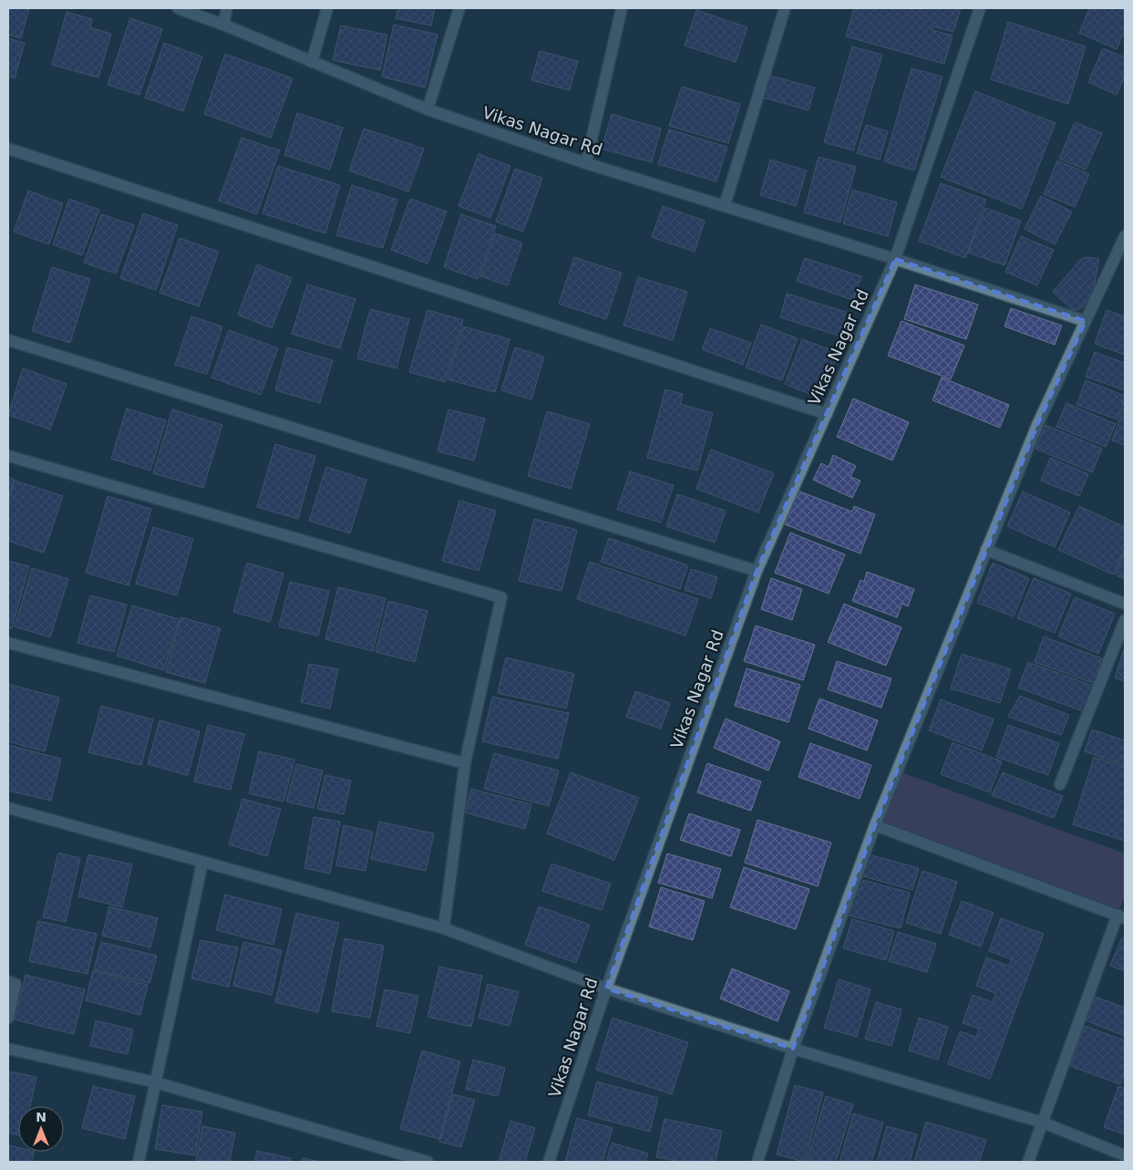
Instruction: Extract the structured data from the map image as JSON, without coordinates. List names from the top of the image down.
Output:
{
  "streets": {
    "street": ["Vikas Nagar Rd"]
  },
  "north": "top"
}
